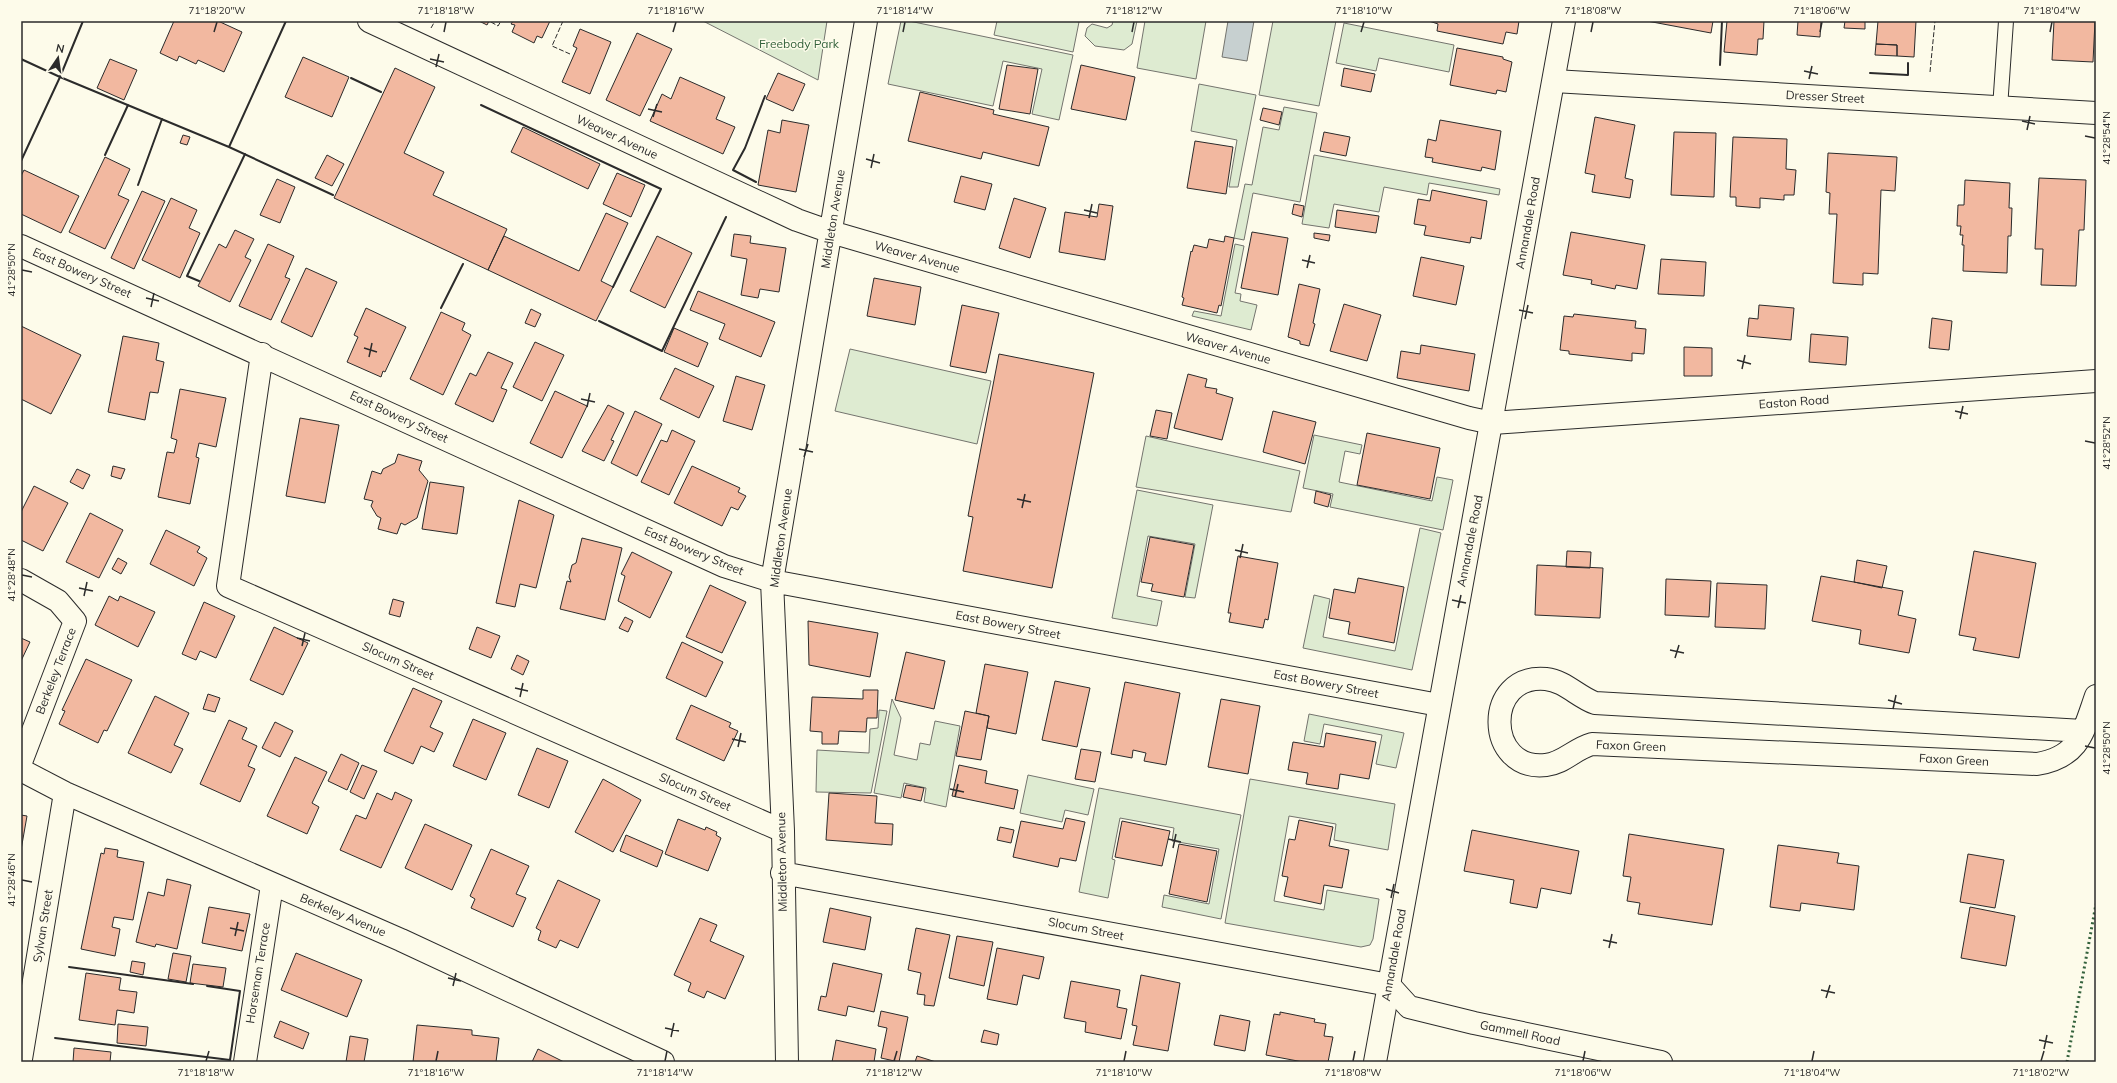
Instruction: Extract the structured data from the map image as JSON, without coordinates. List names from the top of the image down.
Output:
{
  "streets": {
    "street": [
      "Dresser Street",
      "Weaver Avenue",
      "Middleton Avenue",
      "Annandale Road",
      "East Bowery Street",
      "Easton Road",
      "Slocum Street",
      "Berkeley Terrace",
      "Faxon Green",
      "Berkeley Avenue",
      "Sylvan Street",
      "Horseman Terrace",
      "Gammell Road"
    ]
  },
  "crossings": [
    ["Dresser Street", "Annandale Road"],
    ["Weaver Avenue", "Middleton Avenue"],
    ["Weaver Avenue", "Annandale Road"],
    ["Weaver Avenue", "Easton Road"],
    ["Middleton Avenue", "East Bowery Street"],
    ["Middleton Avenue", "Slocum Street"],
    ["Annandale Road", "East Bowery Street"],
    ["Annandale Road", "Easton Road"],
    ["Annandale Road", "Slocum Street"],
    ["Annandale Road", "Gammell Road"],
    ["East Bowery Street", "Slocum Street"],
    ["Slocum Street", "Gammell Road"],
    ["Berkeley Avenue", "Sylvan Street"],
    ["Berkeley Avenue", "Horseman Terrace"]
  ],
  "parks": ["Freebody Park"],
  "north": "top",
  "coordinates": [
    "71°18'20\"W",
    "71°18'18\"W",
    "71°18'16\"W",
    "71°18'14\"W",
    "71°18'12\"W",
    "71°18'10\"W",
    "71°18'08\"W",
    "71°18'06\"W",
    "71°18'04\"W",
    "41°28'54\"N",
    "41°28'50\"N",
    "41°28'52\"N",
    "41°28'48\"N",
    "41°28'46\"N",
    "71°18'02\"W"
  ]
}
